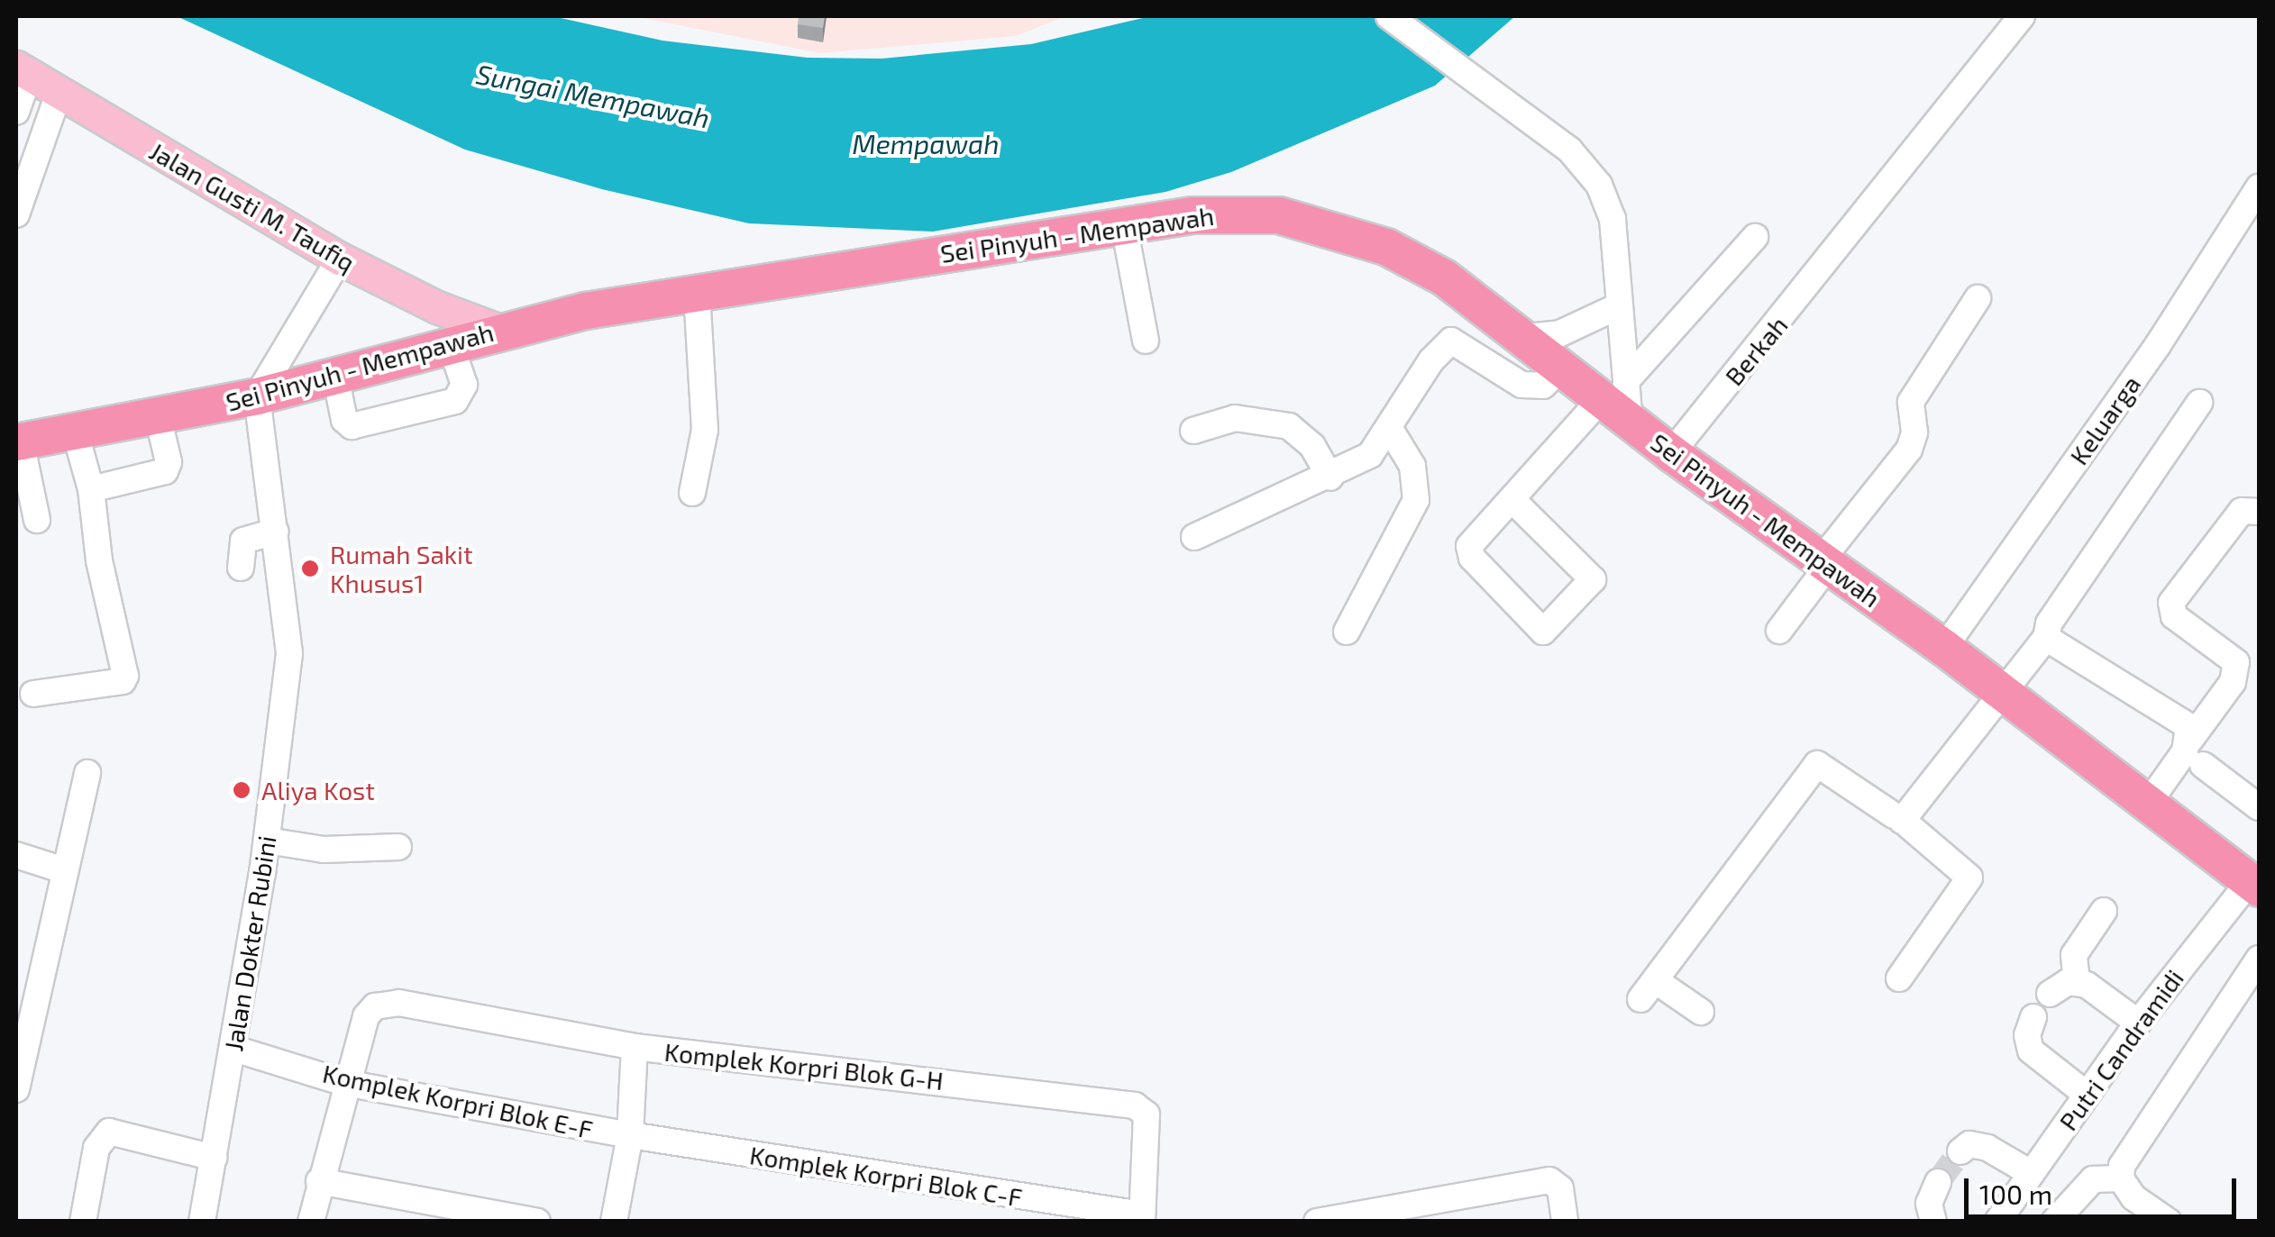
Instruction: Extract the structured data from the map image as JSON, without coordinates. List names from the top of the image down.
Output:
{
  "streets": {
    "highway": ["Sei Pinyuh - Mempawah"],
    "main road": ["Jalan Gusti M. Taufiq"],
    "street": [
      "Berkah",
      "Keluarga",
      "Jalan Dokter Rubini",
      "Putri Candramidi",
      "Komplek Korpri Blok G-H",
      "Komplek Korpri Blok E-F",
      "Komplek Korpri Blok C-F"
    ]
  },
  "crossings": [
    ["Jalan Gusti M. Taufiq", "Sei Pinyuh - Mempawah"],
    ["Sei Pinyuh - Mempawah", "Berkah"],
    ["Sei Pinyuh - Mempawah", "Keluarga"],
    ["Sei Pinyuh - Mempawah", "Jalan Dokter Rubini"],
    ["Sei Pinyuh - Mempawah", "Putri Candramidi"],
    ["Jalan Dokter Rubini", "Komplek Korpri Blok E-F"],
    ["Komplek Korpri Blok G-H", "Komplek Korpri Blok E-F"],
    ["Komplek Korpri Blok G-H", "Komplek Korpri Blok C-F"],
    ["Komplek Korpri Blok E-F", "Komplek Korpri Blok C-F"]
  ],
  "water": ["Sungai Mempawah", "Mempawah"],
  "places": ["Rumah Sakit Khusus1", "Aliya Kost"],
  "scale_bar": "100 m"
}
